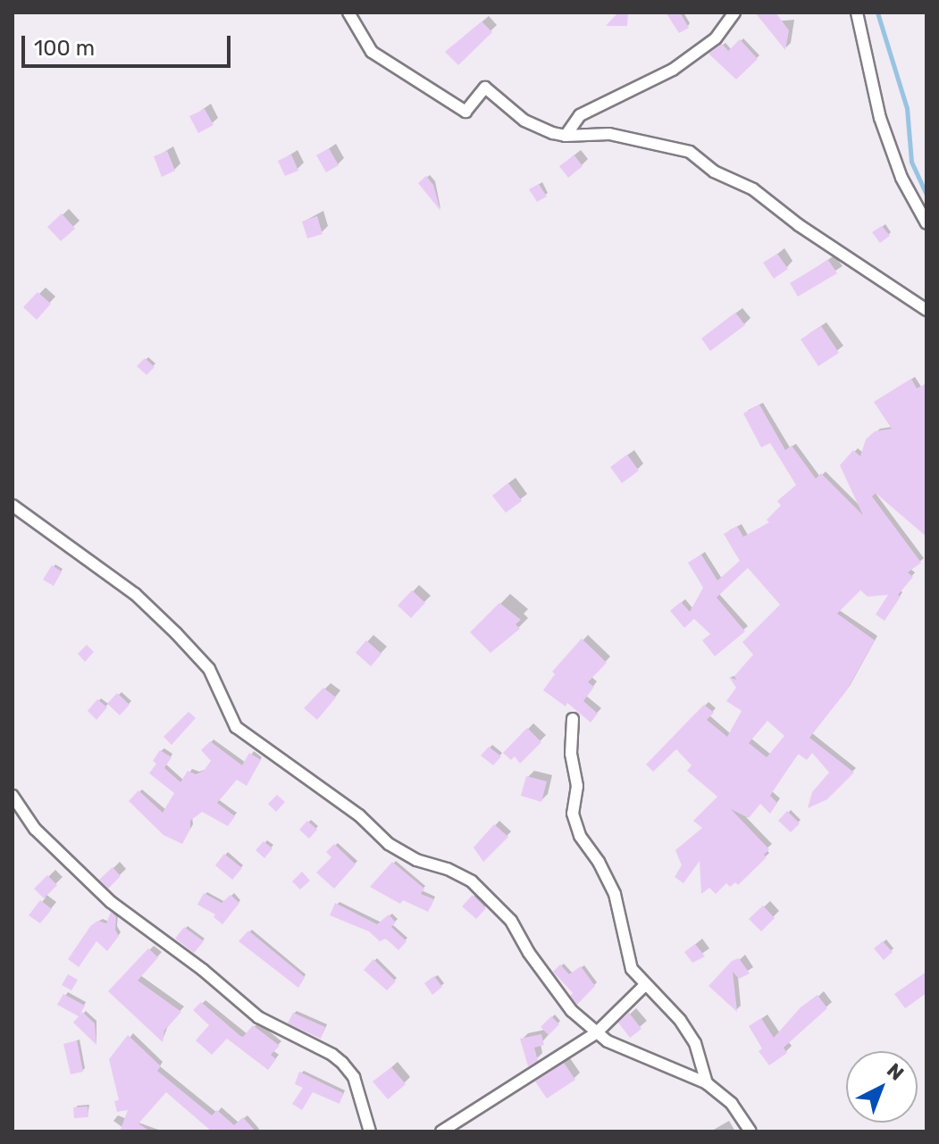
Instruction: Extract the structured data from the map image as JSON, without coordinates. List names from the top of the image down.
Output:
{
  "scale_bar": "100 m",
  "north": "top right"
}
